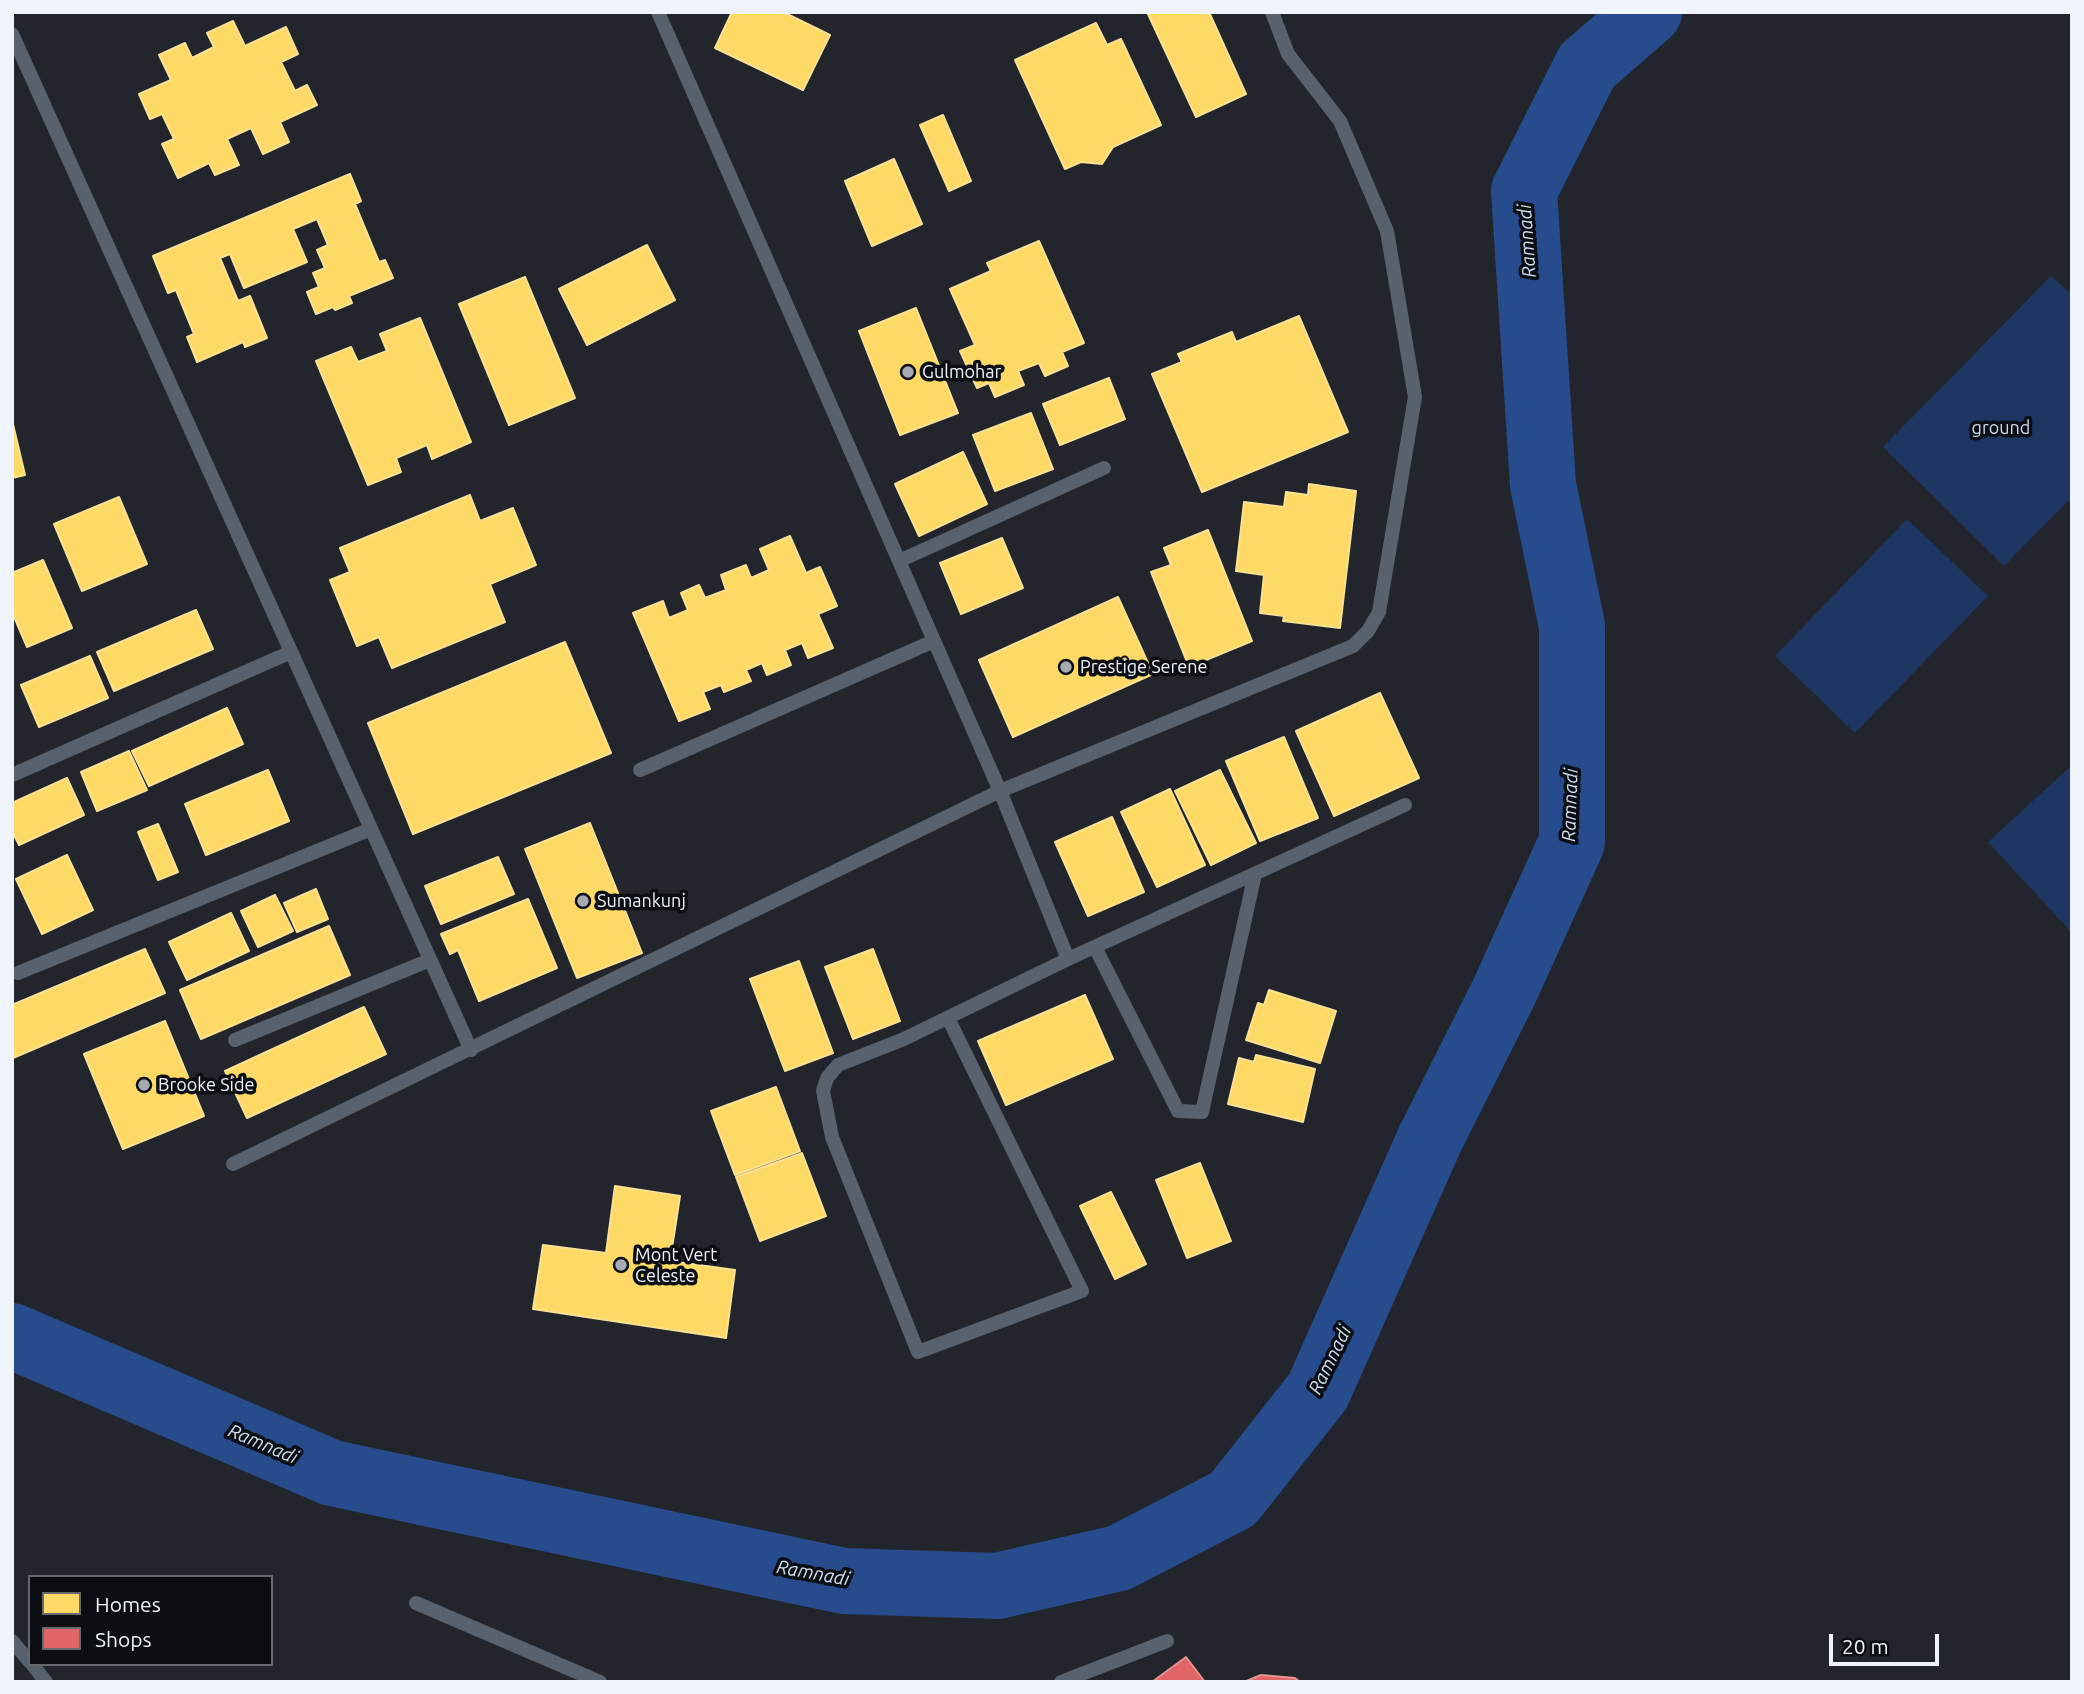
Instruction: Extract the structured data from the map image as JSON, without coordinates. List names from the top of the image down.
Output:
{
  "water": ["Ramnadi"],
  "parks": ["ground"],
  "places": [
    "Gulmohar",
    "Prestige Serene",
    "Sumankunj",
    "Brooke Side",
    "Mont Vert Celeste"
  ],
  "legend": ["Homes", "Shops"],
  "scale_bar": "20 m"
}
